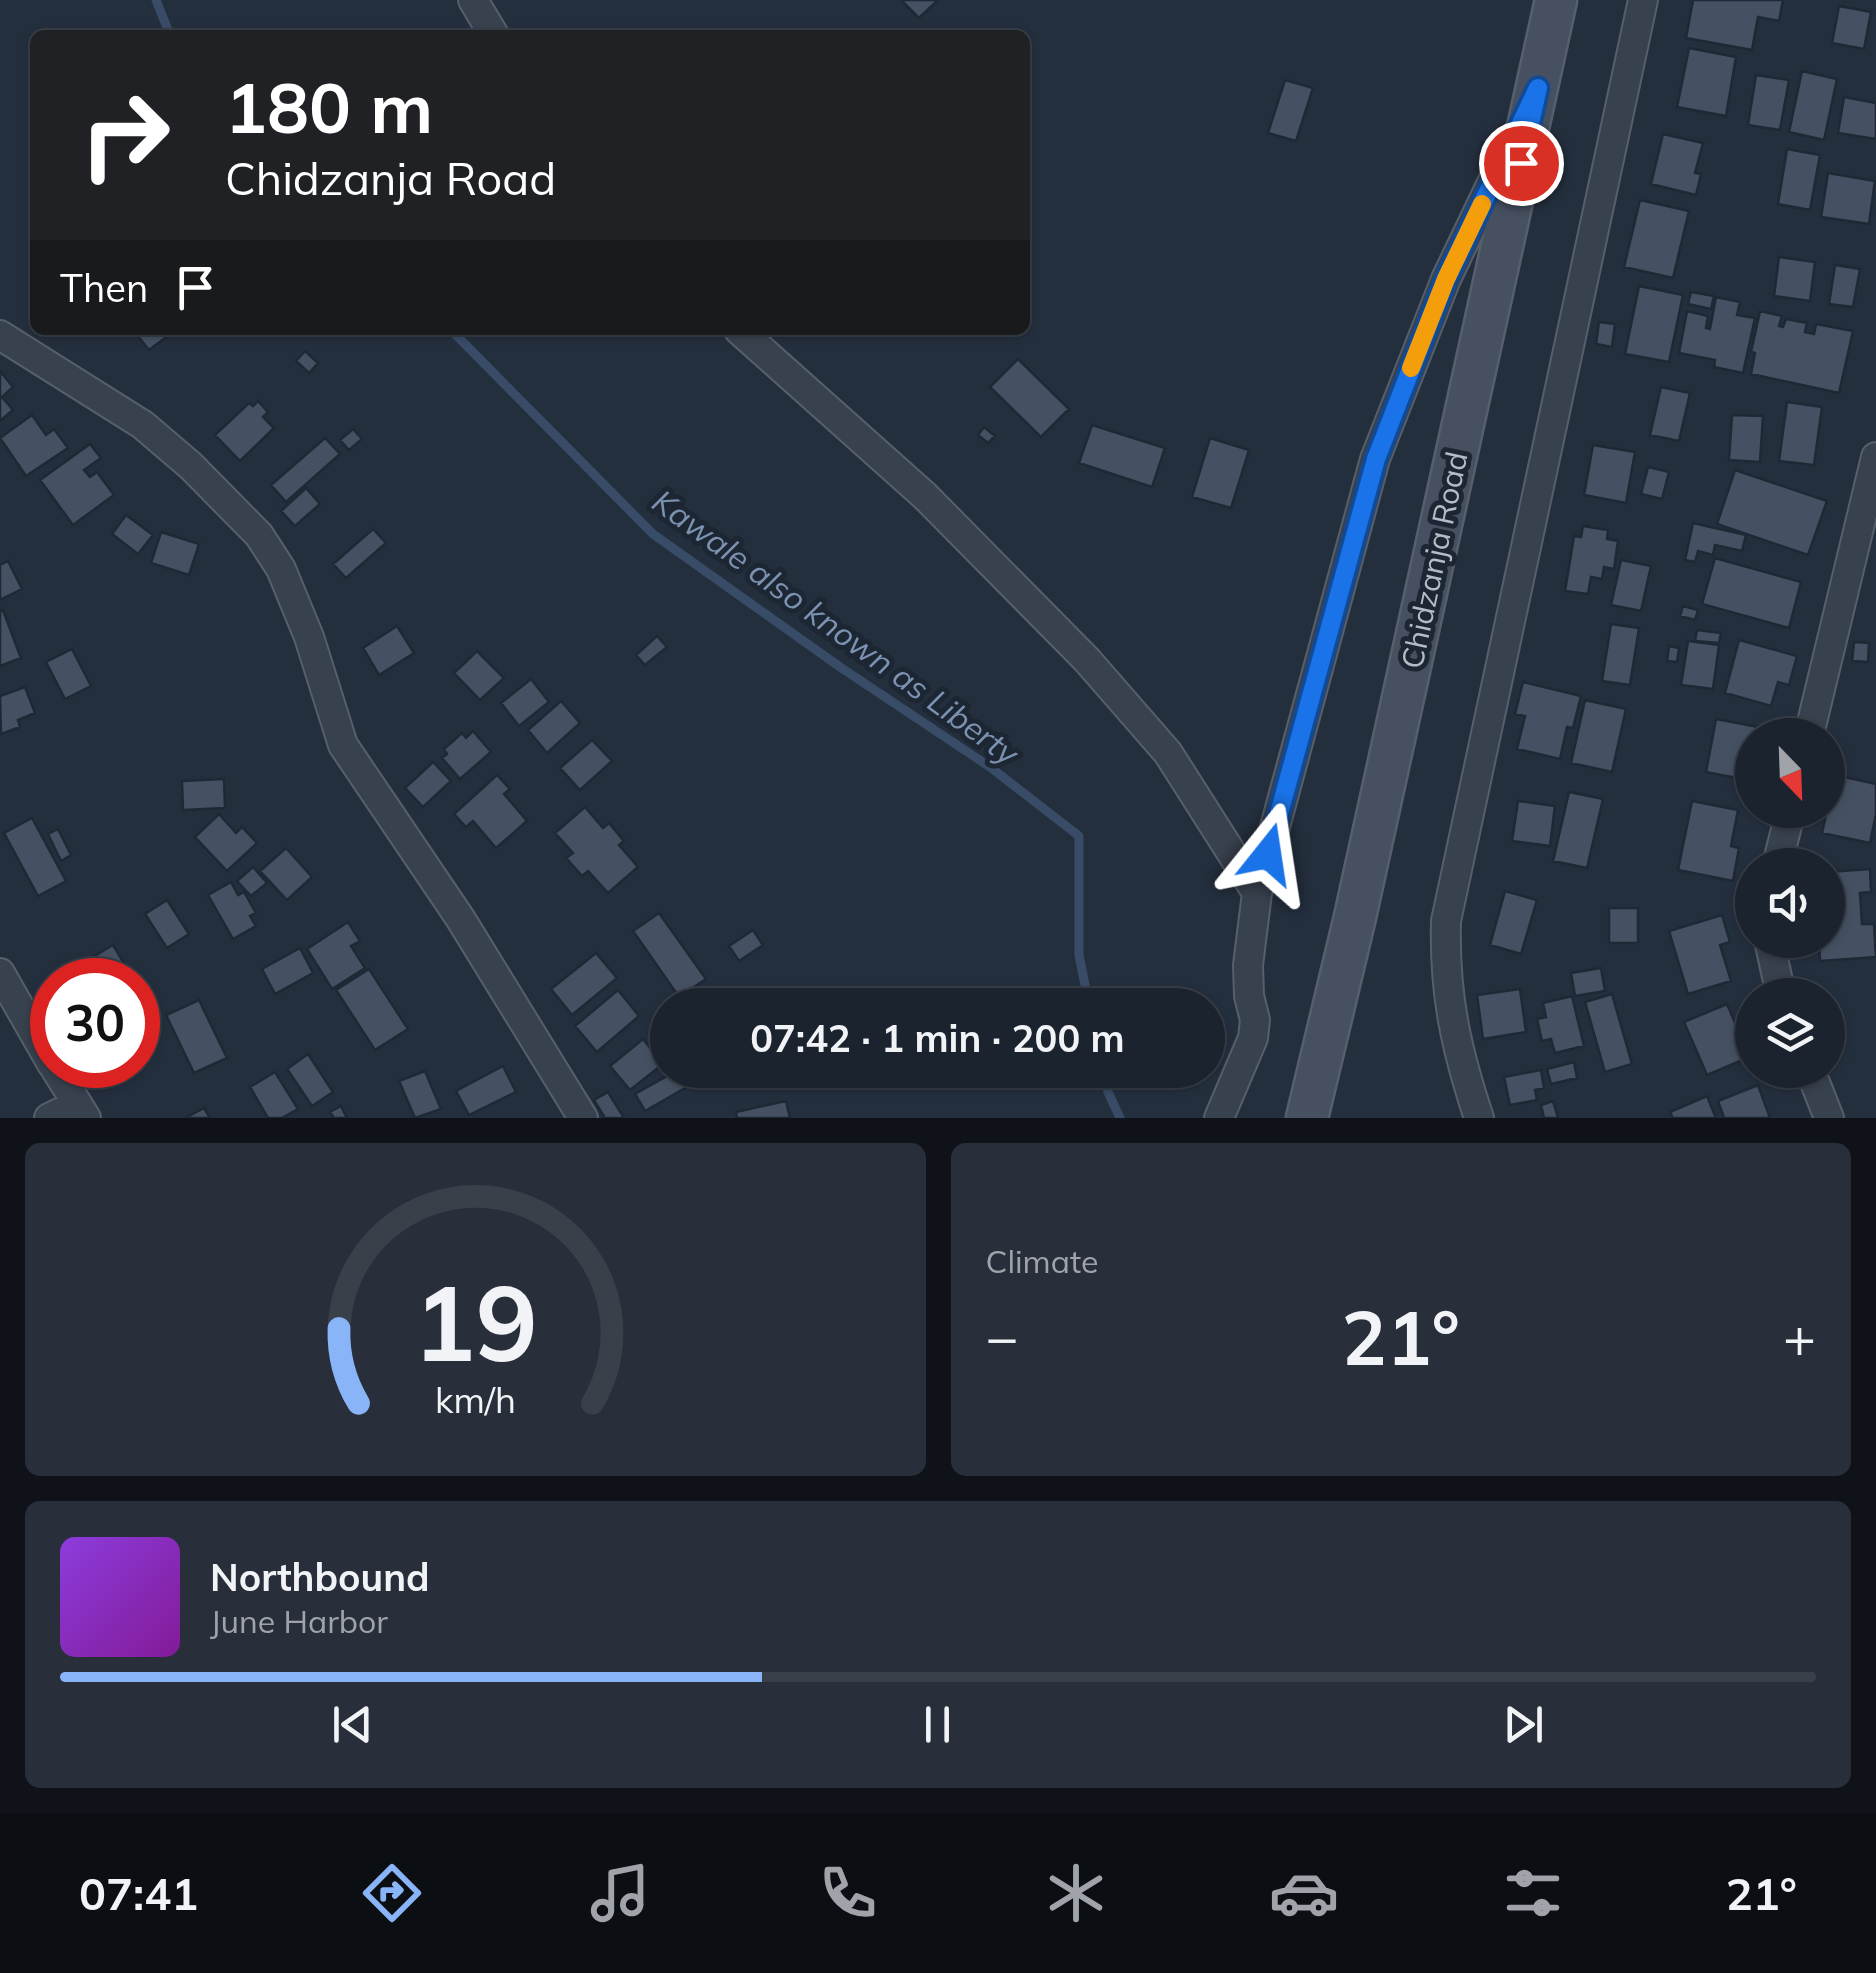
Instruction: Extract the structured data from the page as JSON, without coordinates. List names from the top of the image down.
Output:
{
  "streets": {
    "street": ["Chidzanja Road"]
  },
  "water": ["Kawale also known as Liberty"],
  "north": "bottom right",
  "page": {
    "turn": ["180 m", "Chidzanja Road"],
    "then": "Then",
    "limit": "30",
    "trip": "07:42 · 1 min · 200 m",
    "tile": "Climate",
    "heat": ["−", "21°", "+"],
    "song": ["Northbound", "June Harbor"],
    "tabs": ["07:41", "21°"],
    "gauge": ["19", "km/h"]
  }
}
